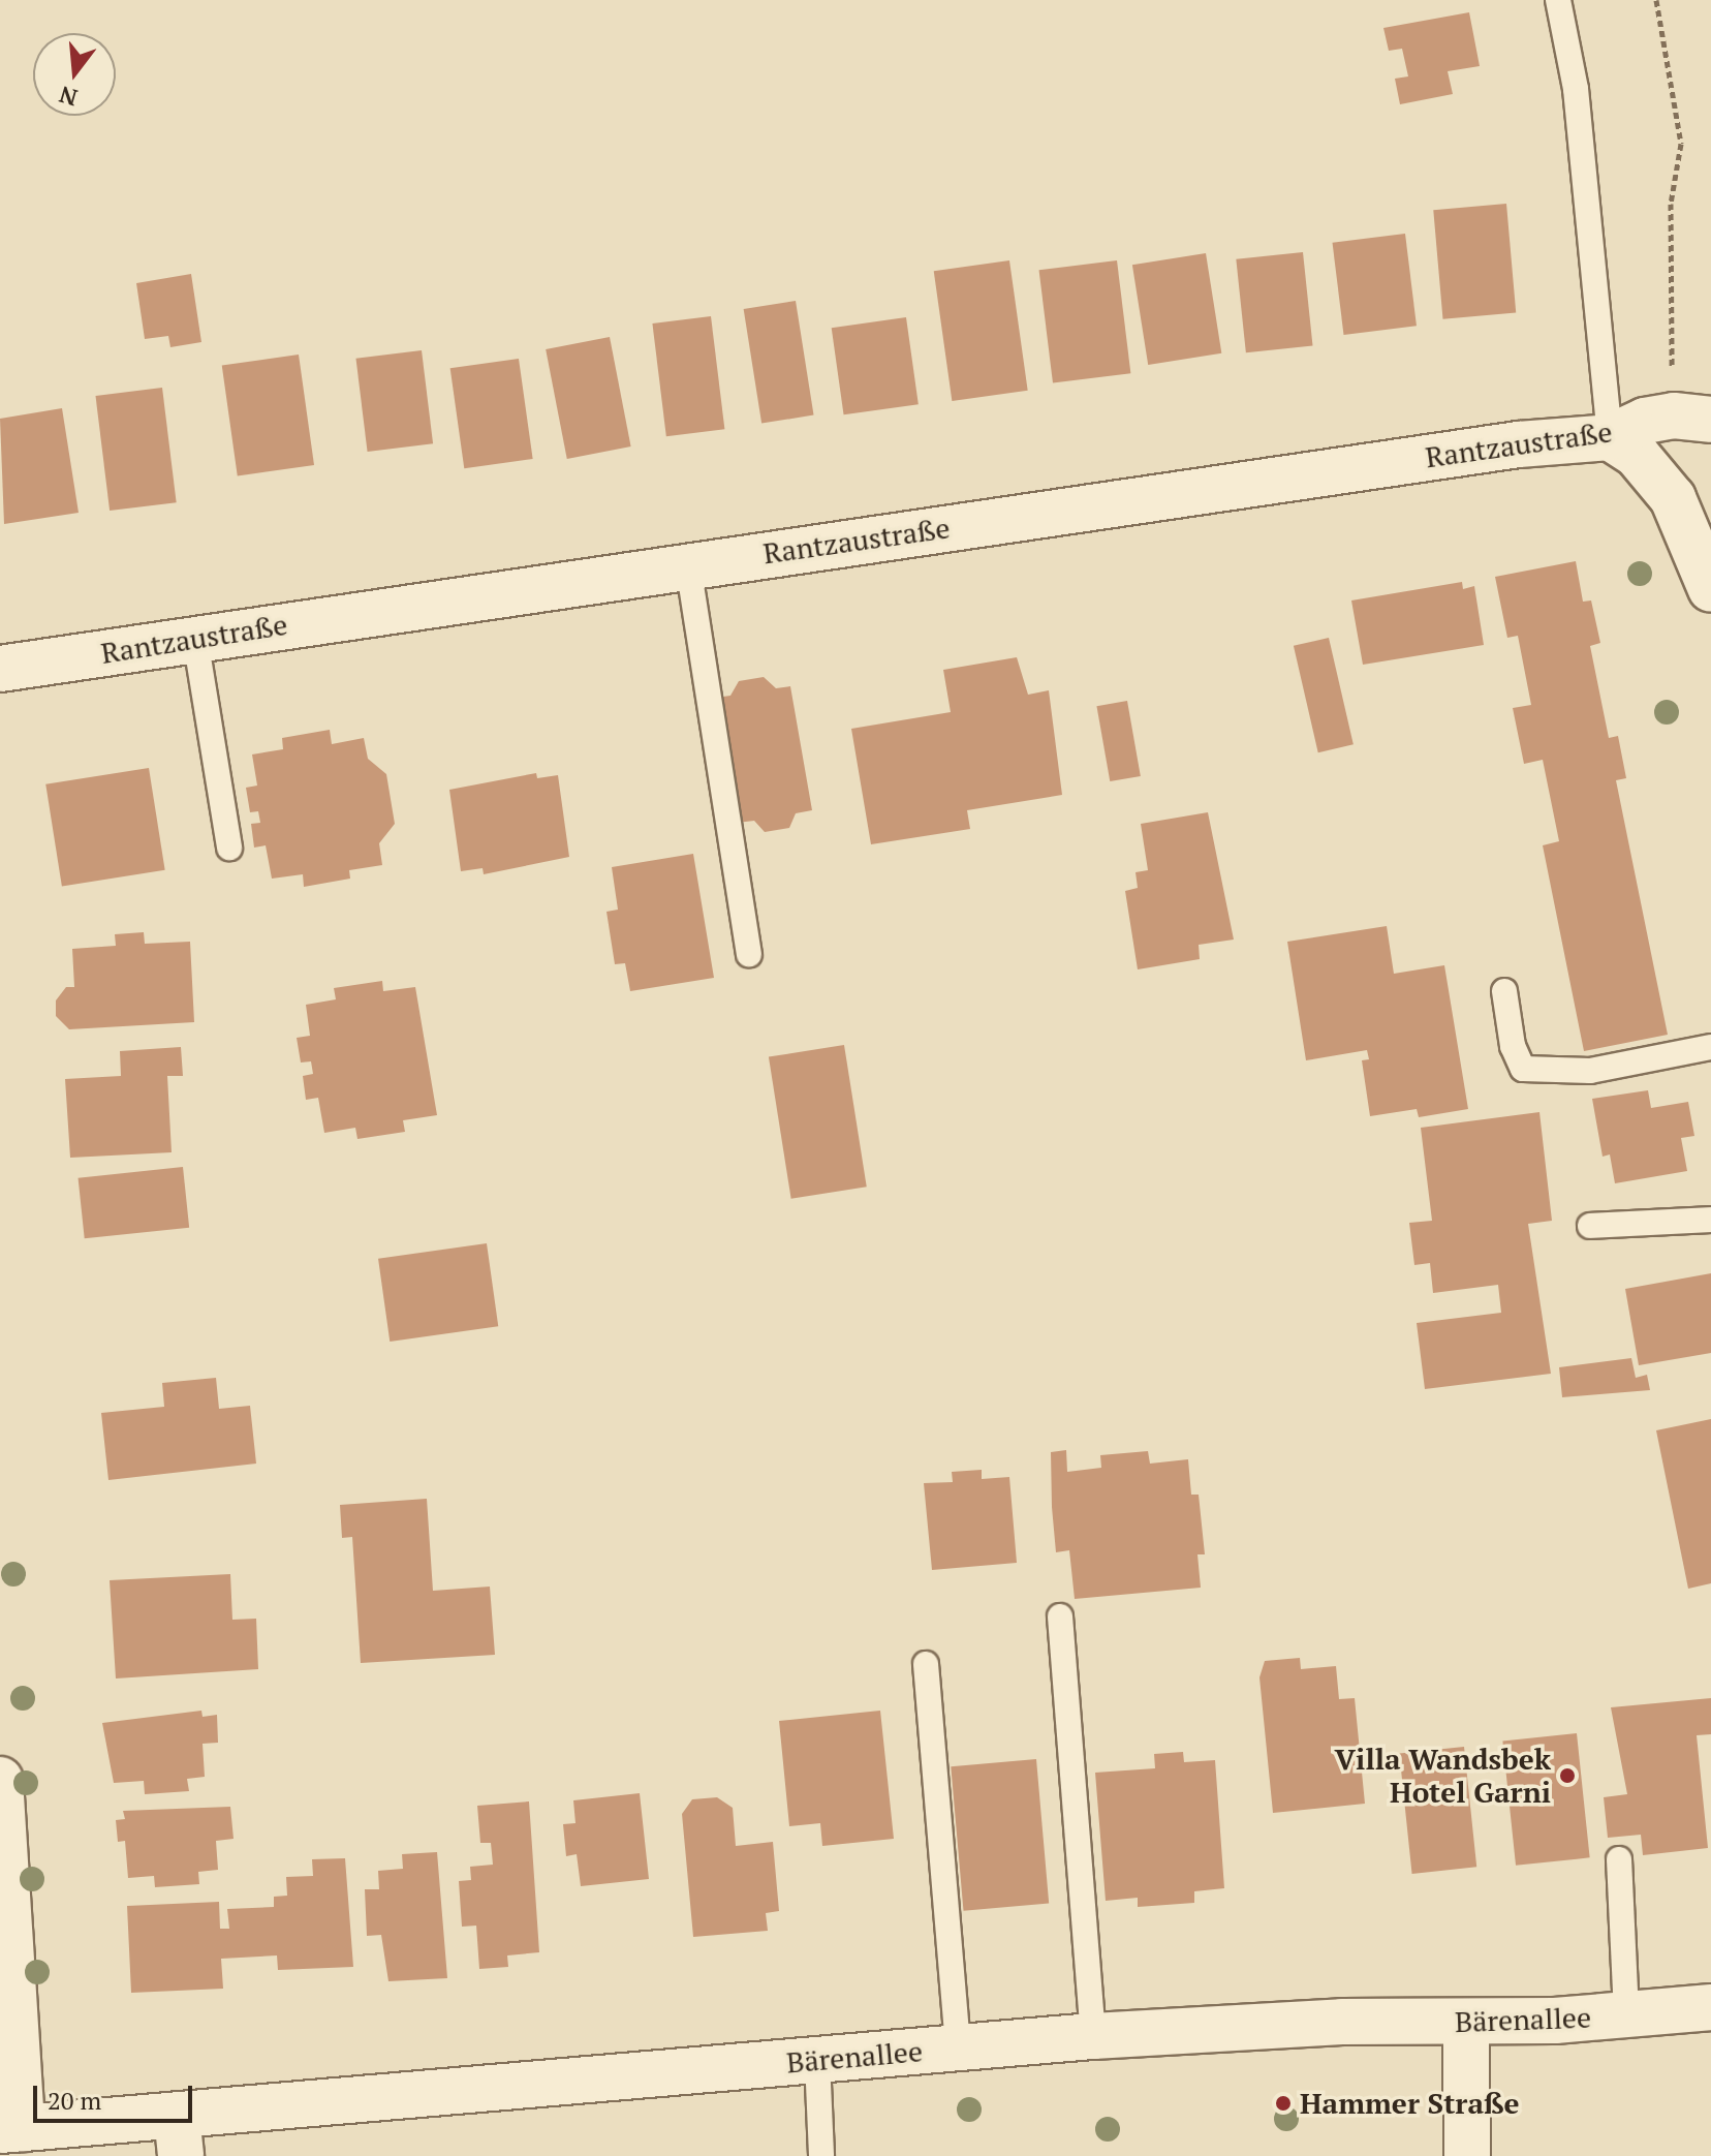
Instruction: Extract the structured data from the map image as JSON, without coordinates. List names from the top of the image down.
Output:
{
  "streets": {
    "street": ["Rantzaustraße", "Bärenallee"]
  },
  "places": ["Villa Wandsbek Hotel Garni", "Hammer Straße"],
  "scale_bar": "20 m",
  "north": "bottom"
}
